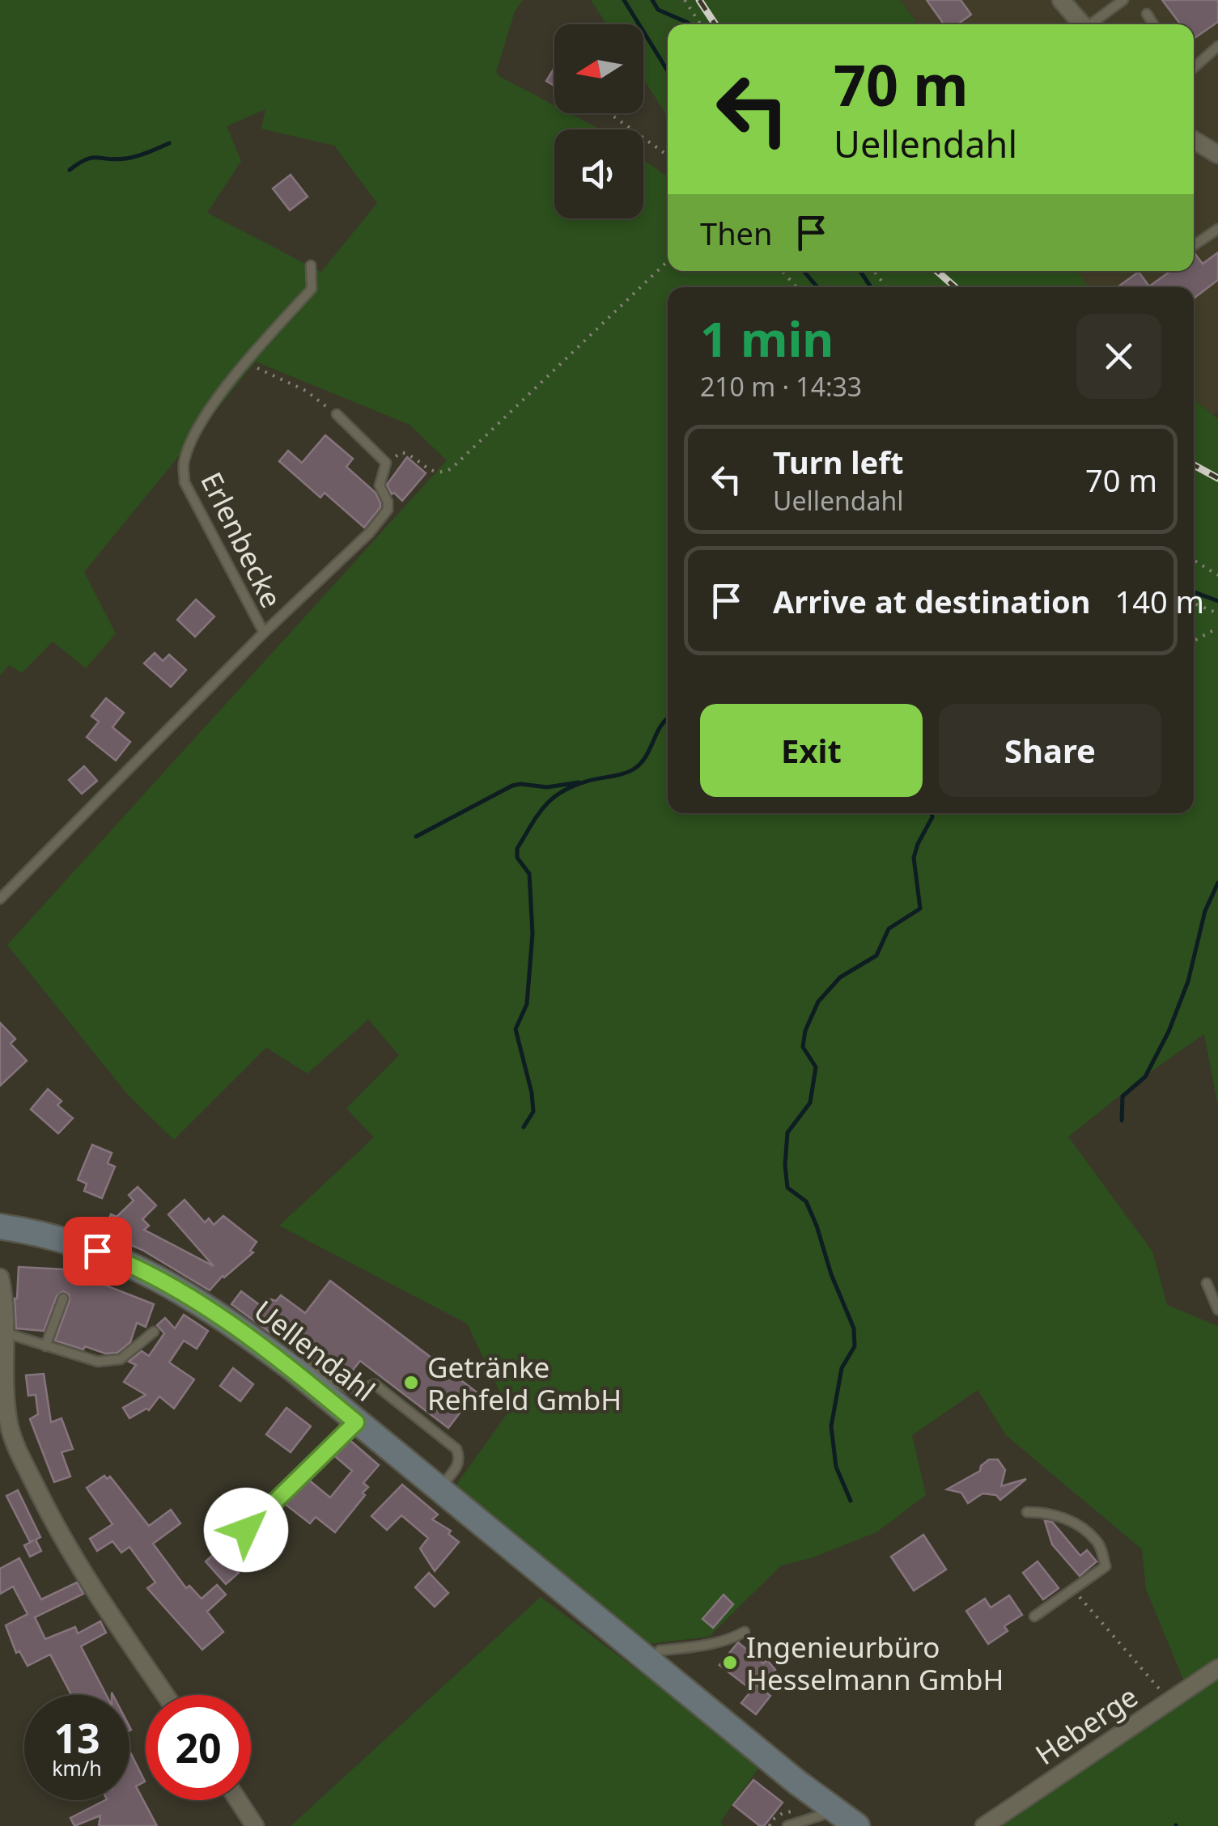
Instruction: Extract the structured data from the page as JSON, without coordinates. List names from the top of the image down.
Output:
{
  "streets": {
    "main road": ["Uellendahl"],
    "street": ["Heberge"],
    "lane": ["Erlenbecke"]
  },
  "places": ["Getränke Rehfeld GmbH", "Ingenieurbüro Hesselmann GmbH"],
  "north": "left",
  "page": {
    "turn": ["70 m", "Uellendahl"],
    "then": "Then",
    "heading": ["1 min", "210 m · 14:33"],
    "list": [
      {
        "name": "Turn left",
        "note": "Uellendahl",
        "value": "70 m"
      },
      {
        "name": "Arrive at destination",
        "value": "140 m"
      }
    ],
    "buttons": ["Exit", "Share"],
    "speed": "13 km/h",
    "limit": "20"
  }
}
